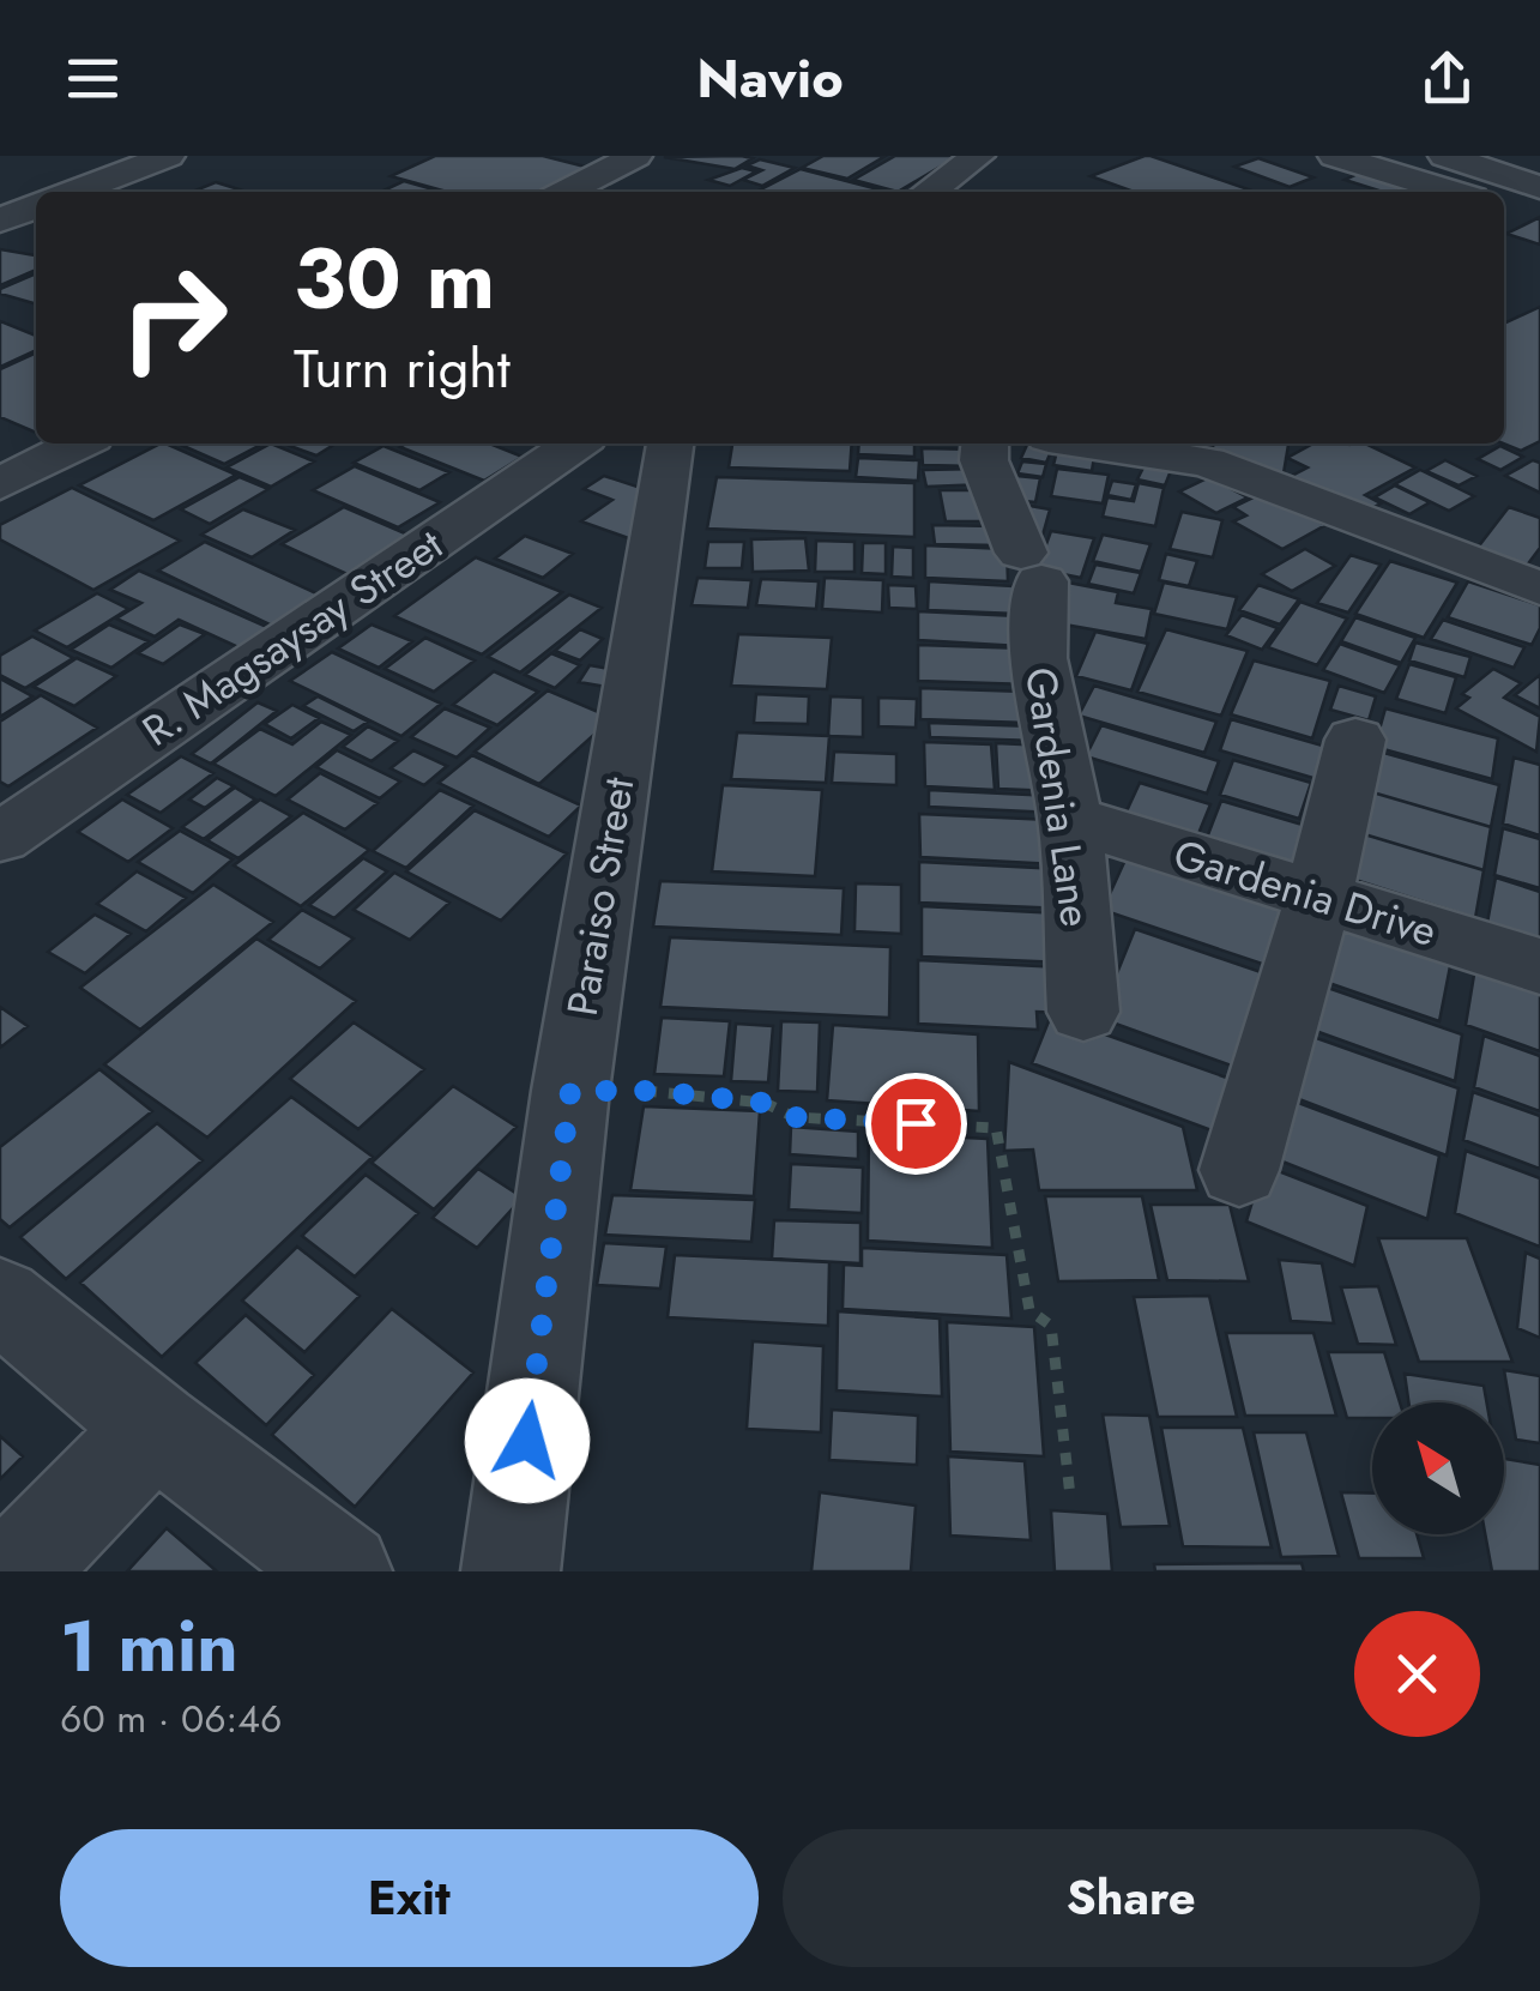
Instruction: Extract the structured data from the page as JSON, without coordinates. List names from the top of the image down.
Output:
{
  "streets": {
    "street": [
      "R. Magsaysay Street",
      "Gardenia Lane",
      "Gardenia Drive",
      "Paraiso Street"
    ]
  },
  "crossings": [
    ["Gardenia Lane", "Gardenia Drive"]
  ],
  "north": "top left",
  "page": {
    "header": "Navio",
    "turn": ["30 m", "Turn right"],
    "heading": ["1 min", "60 m · 06:46"],
    "buttons": ["Exit", "Share"]
  }
}
